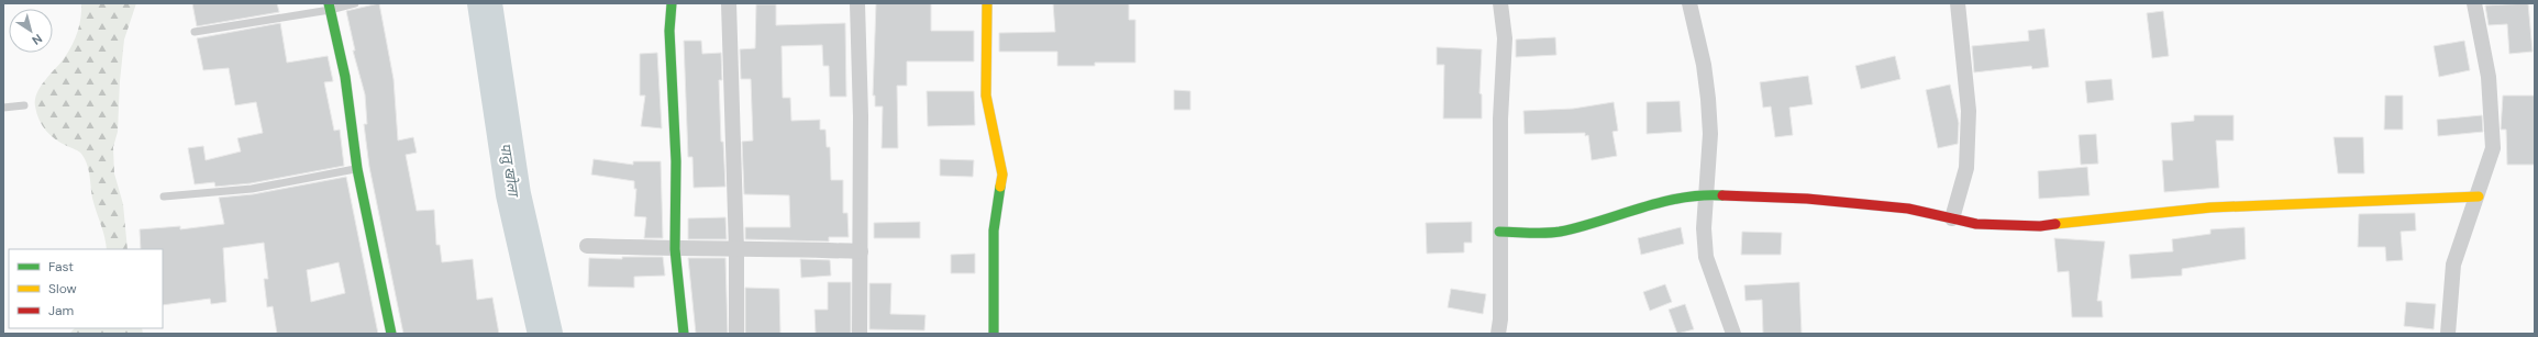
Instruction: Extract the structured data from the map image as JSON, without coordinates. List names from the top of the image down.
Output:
{
  "water": ["पातु खोला"],
  "legend": ["Fast", "Slow", "Jam"],
  "north": "bottom right"
}
